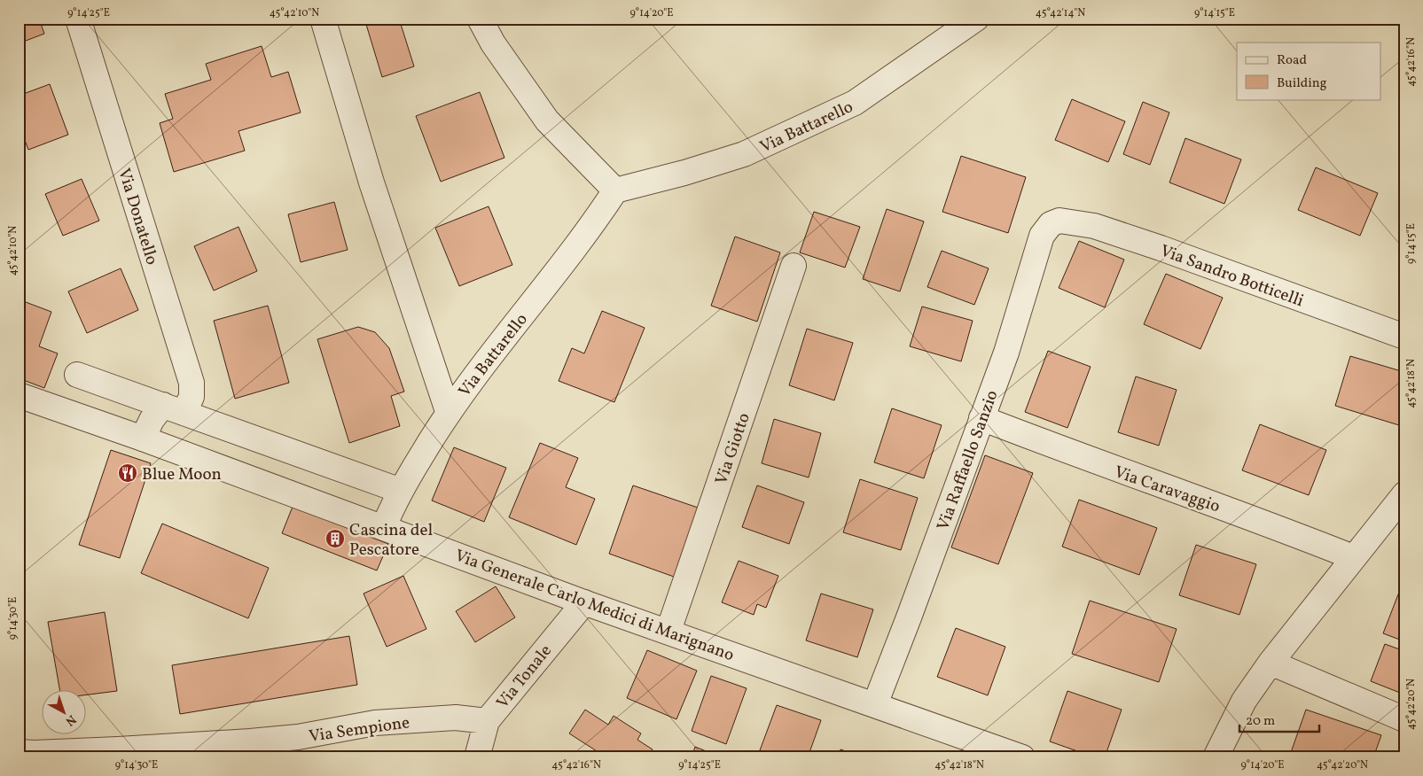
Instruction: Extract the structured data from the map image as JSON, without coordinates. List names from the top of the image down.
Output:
{
  "streets": {
    "street": [
      "Via Battarello",
      "Via Donatello",
      "Via Sandro Botticelli",
      "Via Giotto",
      "Via Raffaello Sanzio",
      "Via Caravaggio",
      "Via Generale Carlo Medici di Marignano",
      "Via Tonale",
      "Via Sempione"
    ]
  },
  "crossings": [
    ["Via Battarello", "Via Generale Carlo Medici di Marignano"],
    ["Via Donatello", "Via Generale Carlo Medici di Marignano"],
    ["Via Sandro Botticelli", "Via Raffaello Sanzio"],
    ["Via Giotto", "Via Generale Carlo Medici di Marignano"],
    ["Via Raffaello Sanzio", "Via Caravaggio"],
    ["Via Raffaello Sanzio", "Via Generale Carlo Medici di Marignano"],
    ["Via Generale Carlo Medici di Marignano", "Via Tonale"],
    ["Via Tonale", "Via Sempione"]
  ],
  "places": {
    "restaurant": ["Blue Moon"],
    "building": ["Cascina del Pescatore"]
  },
  "legend": ["Road", "Building"],
  "scale_bar": "20 m",
  "north": "bottom right",
  "coordinates": [
    "9°14'25\"E",
    "45°42'10\"N",
    "9°14'20\"E",
    "45°42'14\"N",
    "9°14'15\"E",
    "45°42'16\"N",
    "45°42'18\"N",
    "9°14'30\"E",
    "45°42'20\"N"
  ]
}
